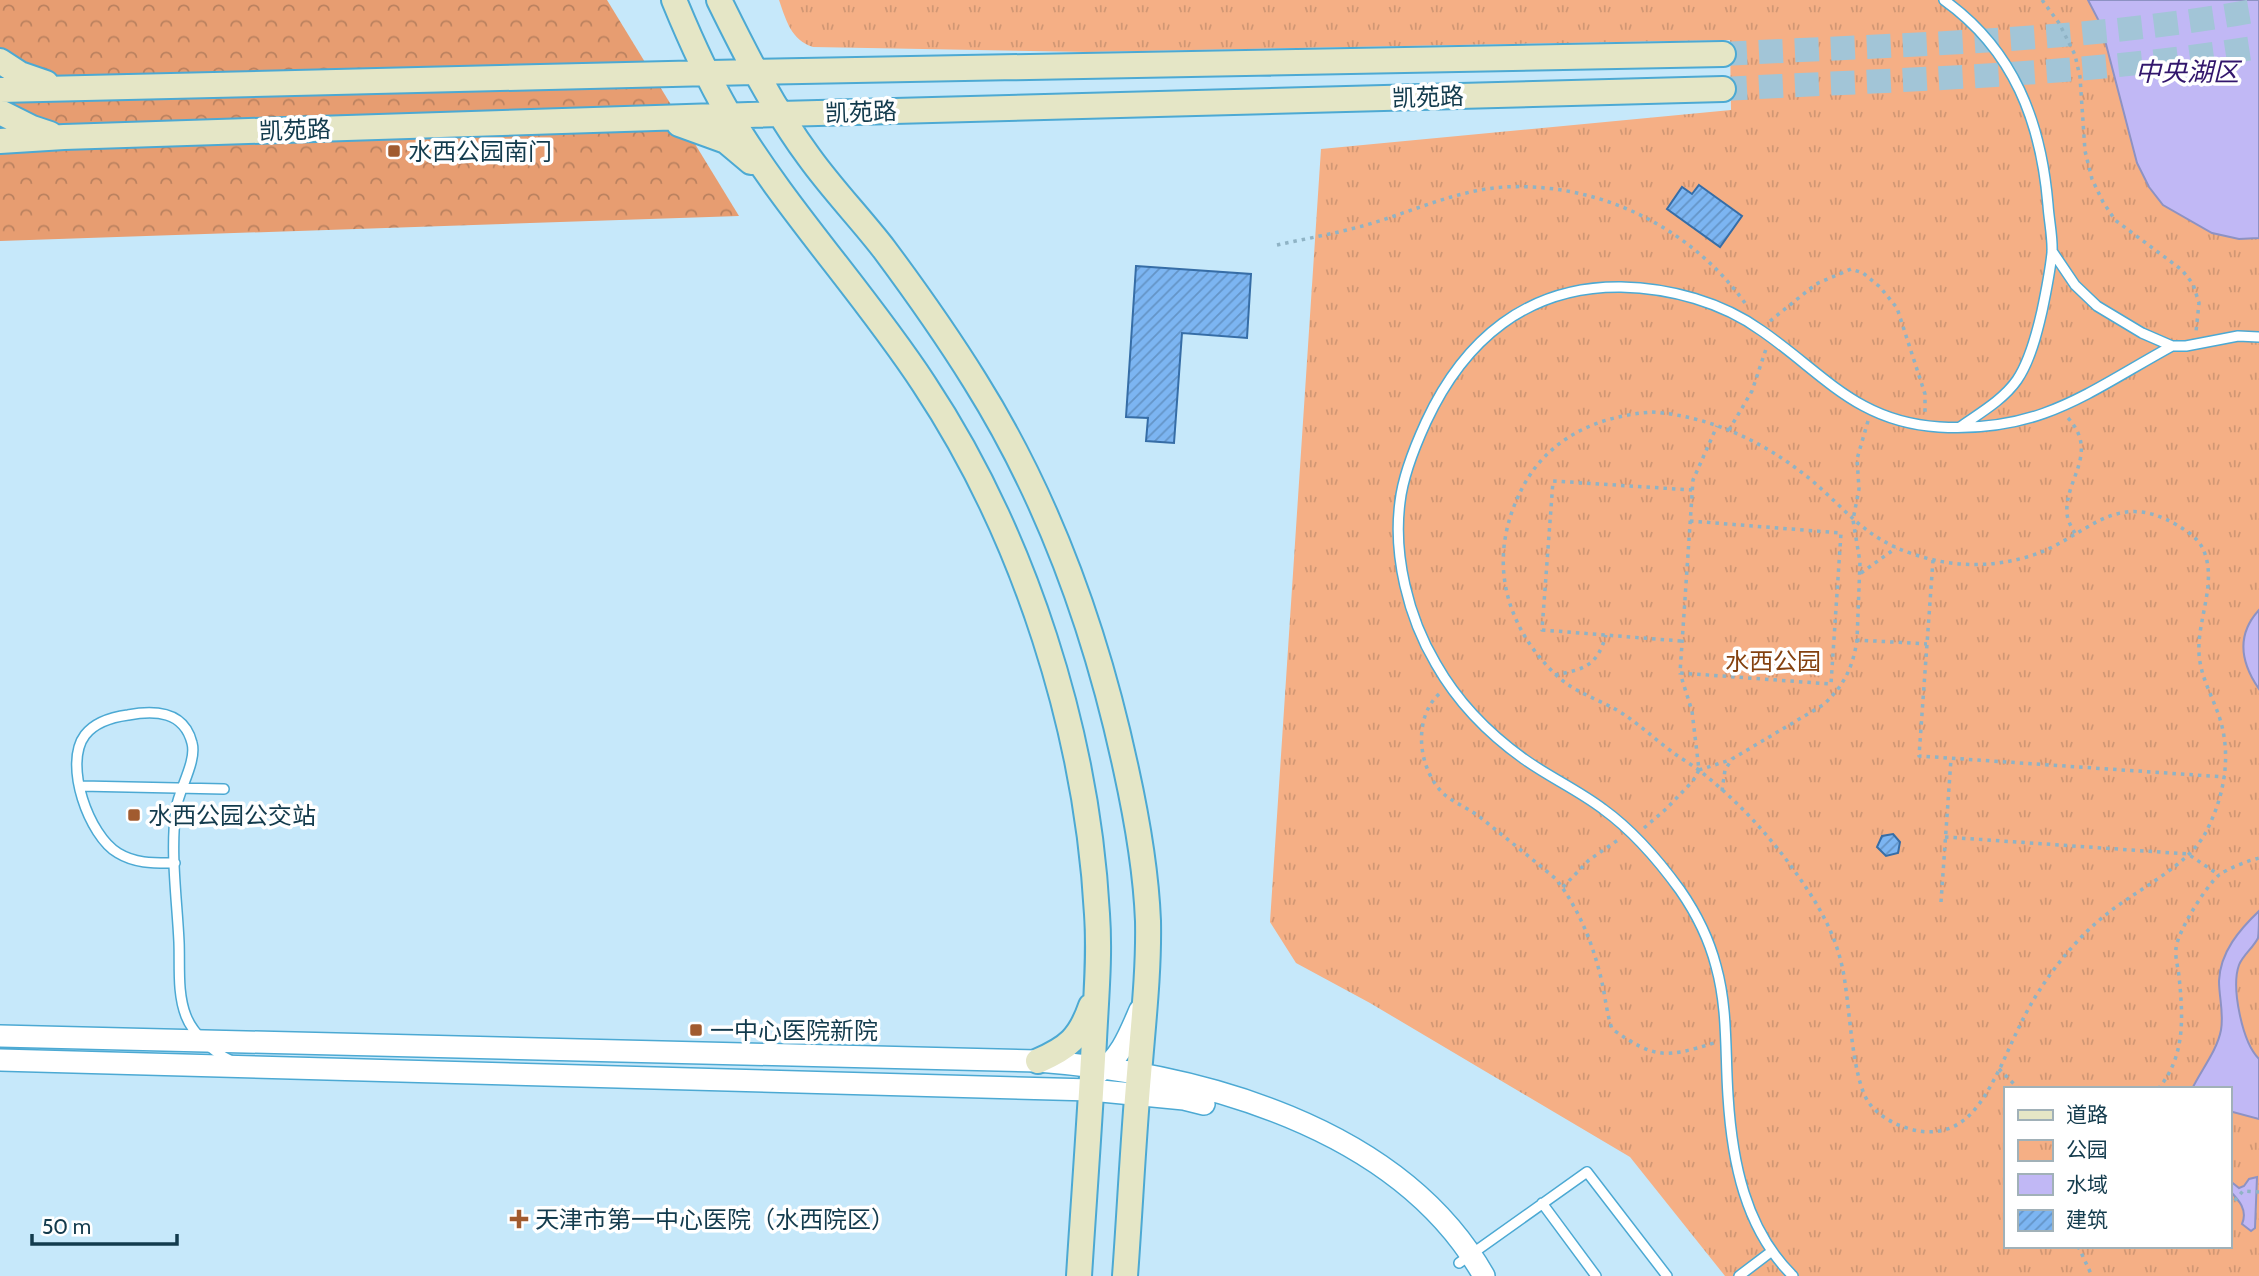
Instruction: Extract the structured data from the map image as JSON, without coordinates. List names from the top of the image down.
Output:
{
  "streets": {
    "main road": ["凯苑路"]
  },
  "water": ["中央湖区"],
  "parks": ["水西公园"],
  "places": {
    "transit": ["水西公园南门", "水西公园公交站", "一中心医院新院"],
    "health": ["天津市第一中心医院（水西院区）"]
  },
  "legend": [
    "道路",
    "公园",
    "水域",
    "建筑"
  ],
  "scale_bar": "50 m"
}
